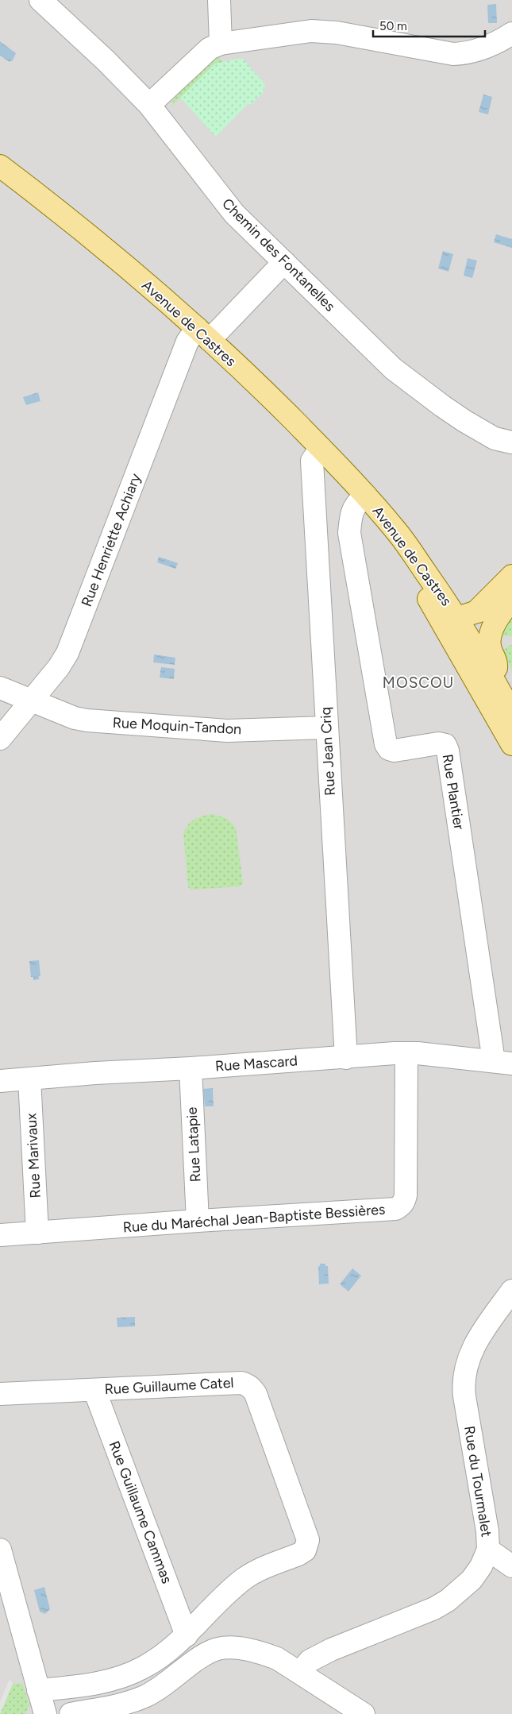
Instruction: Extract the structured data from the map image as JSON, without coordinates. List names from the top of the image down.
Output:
{
  "streets": {
    "main road": ["Avenue de Castres"],
    "street": [
      "Chemin des Fontanelles",
      "Rue Henriette Achiary",
      "Rue Moquin-Tandon",
      "Rue Jean Criq",
      "Rue Plantier",
      "Rue Mascard",
      "Rue Latapie",
      "Rue Marivaux",
      "Rue du Maréchal Jean-Baptiste Bessières",
      "Rue Guillaume Catel",
      "Rue du Tourmalet",
      "Rue Guillaume Cammas"
    ]
  },
  "crossings": [
    ["Chemin des Fontanelles", "Rue Henriette Achiary"],
    ["Avenue de Castres", "Rue Henriette Achiary"],
    ["Avenue de Castres", "Rue Jean Criq"],
    ["Avenue de Castres", "Rue Plantier"],
    ["Rue Henriette Achiary", "Rue Moquin-Tandon"],
    ["Rue Moquin-Tandon", "Rue Jean Criq"],
    ["Rue Jean Criq", "Rue Mascard"],
    ["Rue Plantier", "Rue Mascard"],
    ["Rue Mascard", "Rue Latapie"],
    ["Rue Mascard", "Rue Marivaux"],
    ["Rue Mascard", "Rue du Maréchal Jean-Baptiste Bessières"],
    ["Rue Latapie", "Rue du Maréchal Jean-Baptiste Bessières"],
    ["Rue Marivaux", "Rue du Maréchal Jean-Baptiste Bessières"],
    ["Rue Guillaume Catel", "Rue Guillaume Cammas"]
  ],
  "districts": ["MOSCOU"],
  "scale_bar": "50 m"
}
